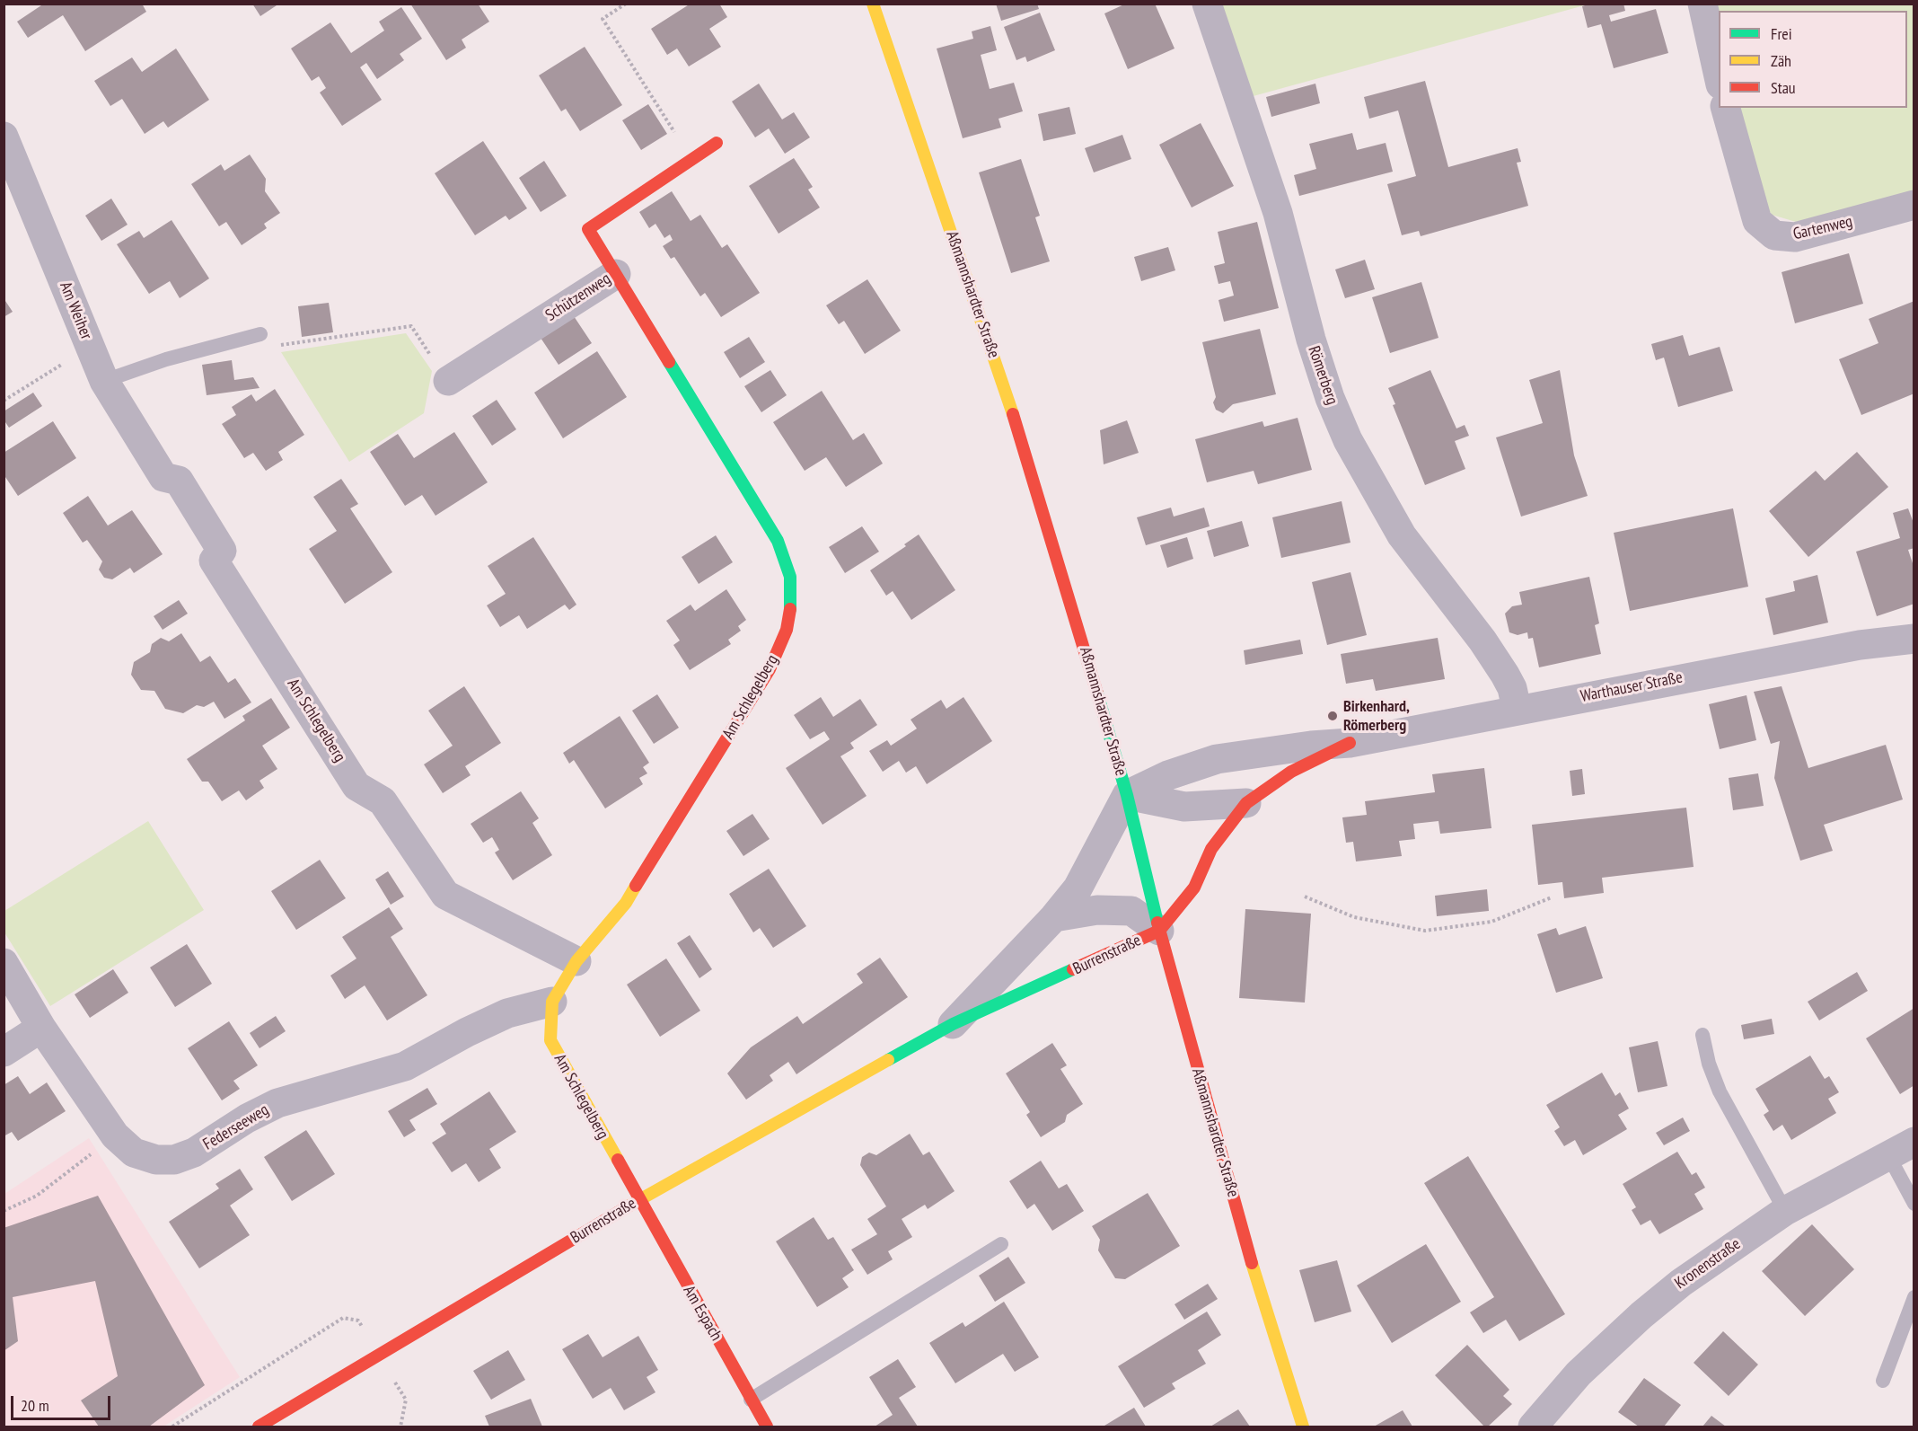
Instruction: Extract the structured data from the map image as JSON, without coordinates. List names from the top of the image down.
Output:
{
  "streets": {
    "street": [
      "Gartenweg",
      "Aßmannshardter Straße",
      "Schützenweg",
      "Am Weiher",
      "Römerberg",
      "Warthauser Straße",
      "Am Schlegelberg",
      "Burrenstraße",
      "Federseeweg",
      "Kronenstraße",
      "Am Espach"
    ]
  },
  "crossings": [
    ["Aßmannshardter Straße", "Warthauser Straße"],
    ["Aßmannshardter Straße", "Burrenstraße"],
    ["Schützenweg", "Am Schlegelberg"],
    ["Am Weiher", "Am Schlegelberg"],
    ["Römerberg", "Warthauser Straße"],
    ["Warthauser Straße", "Burrenstraße"],
    ["Am Schlegelberg", "Burrenstraße"],
    ["Am Schlegelberg", "Federseeweg"],
    ["Am Schlegelberg", "Am Espach"],
    ["Burrenstraße", "Am Espach"]
  ],
  "places": ["Birkenhard, Römerberg"],
  "legend": ["Frei", "Zäh", "Stau"],
  "scale_bar": "20 m"
}
